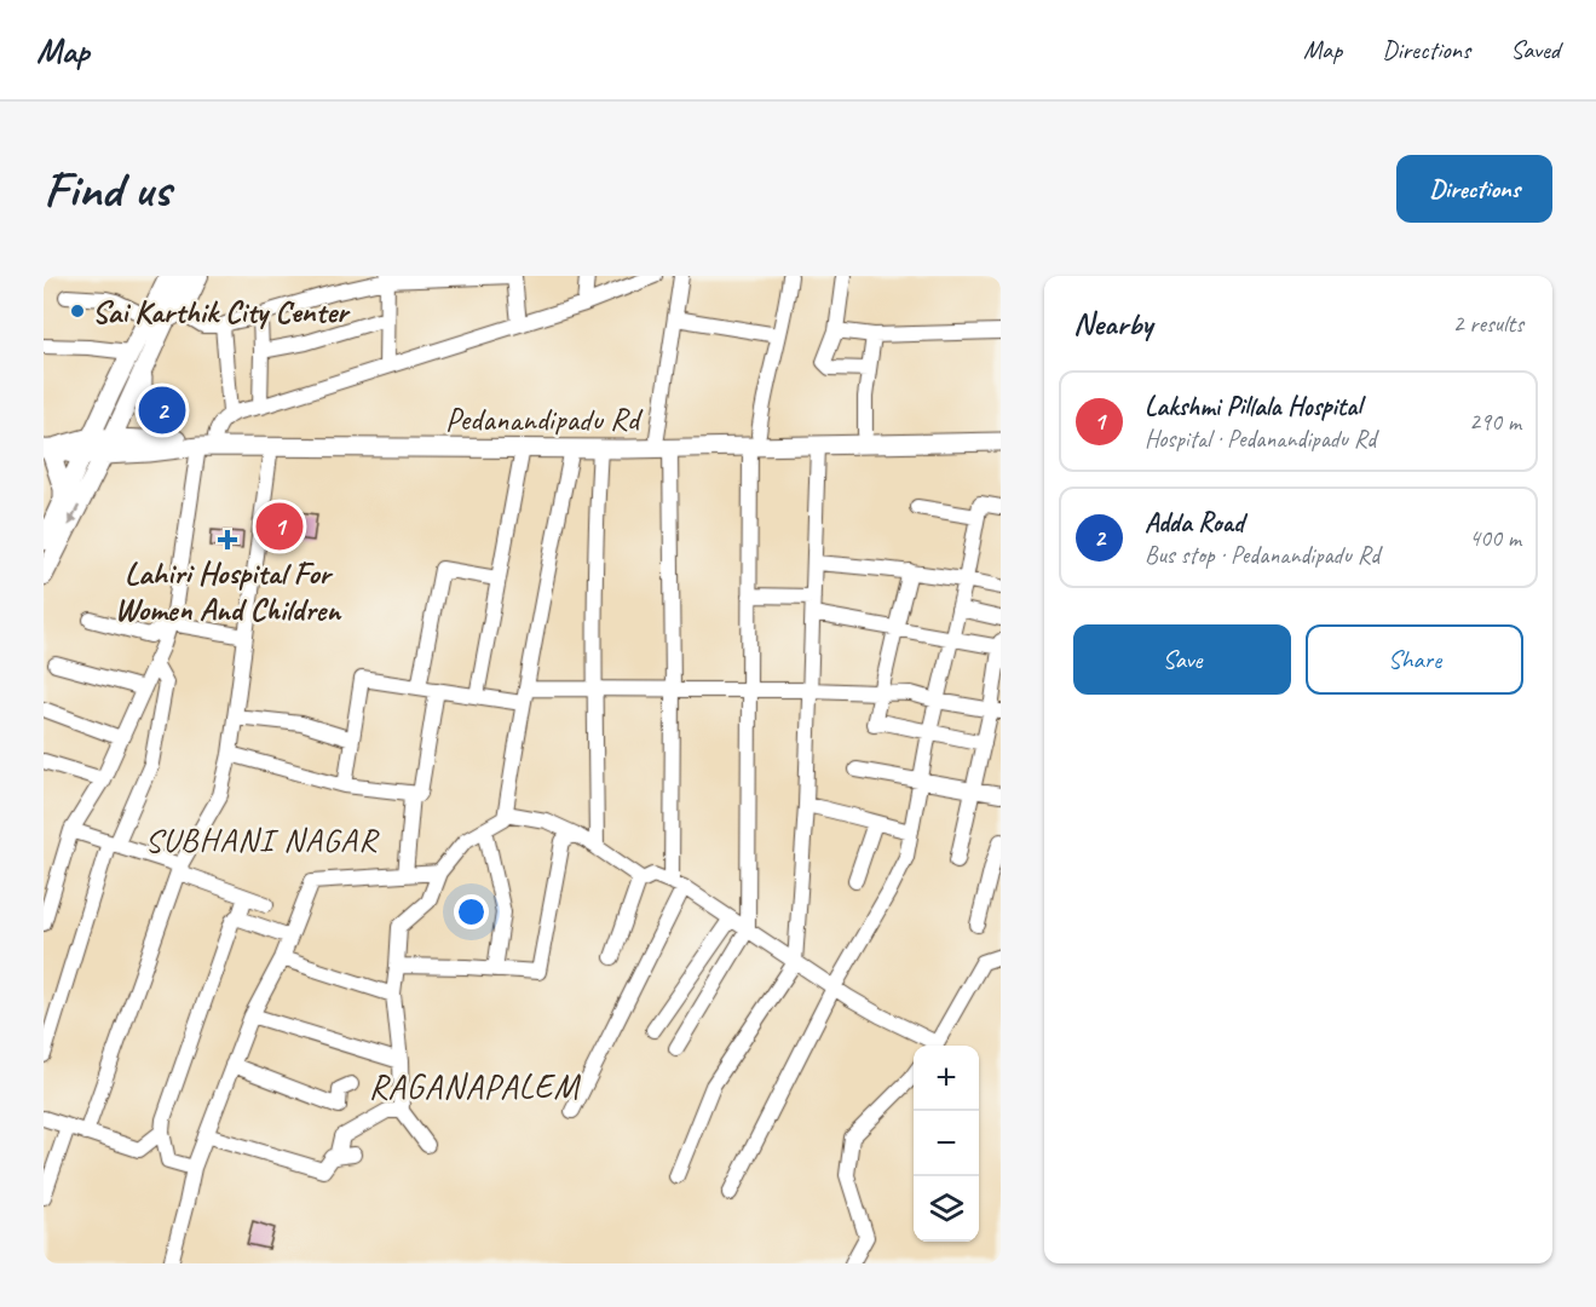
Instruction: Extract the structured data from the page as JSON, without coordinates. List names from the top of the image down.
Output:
{
  "streets": {
    "main road": ["Pedanandipadu Rd"]
  },
  "districts": ["SUBHANI NAGAR", "RAGANAPALEM"],
  "places": {
    "other": ["Sai Karthik City Center"],
    "health": ["Lahiri Hospital For Women And Children"]
  },
  "page": {
    "header": "Map",
    "nav": ["Map", "Directions", "Saved"],
    "buttons": [
      "Directions",
      ["Save", "Share"]
    ],
    "title": "Find us",
    "heading": ["Nearby", "2 results"],
    "list": [
      {
        "mark": "1",
        "name": "Lakshmi Pillala Hospital",
        "note": "Hospital · Pedanandipadu Rd",
        "value": "290 m"
      },
      {
        "mark": "2",
        "name": "Adda Road",
        "note": "Bus stop · Pedanandipadu Rd",
        "value": "400 m"
      }
    ],
    "pins": ["2", "1"],
    "map_buttons": ["+", "−"]
  }
}
